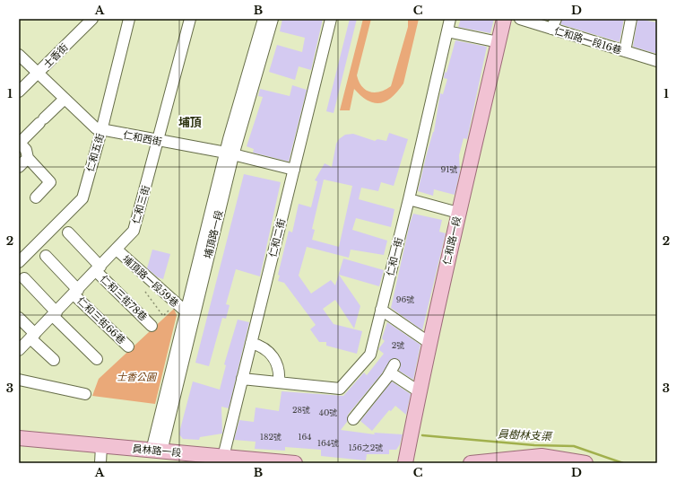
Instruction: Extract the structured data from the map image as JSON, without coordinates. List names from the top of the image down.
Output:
{
  "streets": {
    "main road": ["仁和路一段", "員林路一段"],
    "street": [
      "仁和路一段16巷",
      "士香街",
      "仁和西街",
      "仁和五街",
      "仁和三街",
      "埔頂路一段",
      "仁和二街",
      "仁和一街",
      "埔頂路一段59巷",
      "仁和三街78巷",
      "仁和三街66巷"
    ]
  },
  "crossings": [
    ["士香街", "仁和西街"],
    ["仁和西街", "仁和五街"],
    ["仁和西街", "仁和三街"],
    ["仁和西街", "埔頂路一段"],
    ["仁和西街", "仁和二街"],
    ["仁和三街", "埔頂路一段59巷"],
    ["仁和三街", "仁和三街78巷"],
    ["仁和三街", "仁和三街66巷"],
    ["埔頂路一段", "埔頂路一段59巷"],
    ["埔頂路一段", "員林路一段"],
    ["仁和二街", "仁和一街"],
    ["仁和二街", "員林路一段"]
  ],
  "districts": ["埔頂"],
  "water": ["員樹林支渠"],
  "parks": ["士香公園"],
  "house_numbers": [
    "91號",
    "96號",
    "2號",
    "28號",
    "40號",
    "182號",
    "164",
    "164號",
    "156之2號"
  ],
  "grid": {
    "columns": [
      "A",
      "B",
      "C",
      "D"
    ],
    "rows": ["1", "2", "3"]
  }
}
